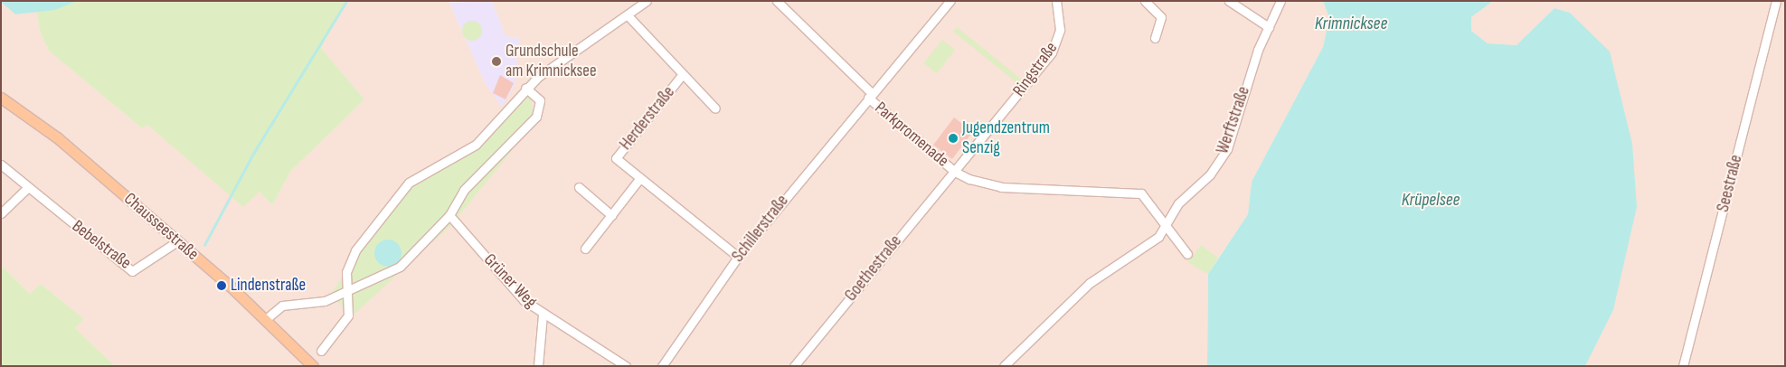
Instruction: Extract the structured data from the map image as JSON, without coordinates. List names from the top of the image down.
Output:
{
  "streets": {
    "main road": ["Chausseestraße"],
    "street": [
      "Ringstraße",
      "Herderstraße",
      "Werftstraße",
      "Parkpromenade",
      "Seestraße",
      "Schillerstraße",
      "Bebelstraße",
      "Goethestraße",
      "Grüner Weg"
    ]
  },
  "crossings": [
    ["Ringstraße", "Parkpromenade"],
    ["Ringstraße", "Goethestraße"],
    ["Herderstraße", "Schillerstraße"],
    ["Parkpromenade", "Schillerstraße"],
    ["Parkpromenade", "Goethestraße"],
    ["Chausseestraße", "Bebelstraße"]
  ],
  "water": ["Krimnicksee", "Krüpelsee"],
  "places": ["Grundschule am Krimnicksee", "Jugendzentrum Senzig", "Lindenstraße"]
}
